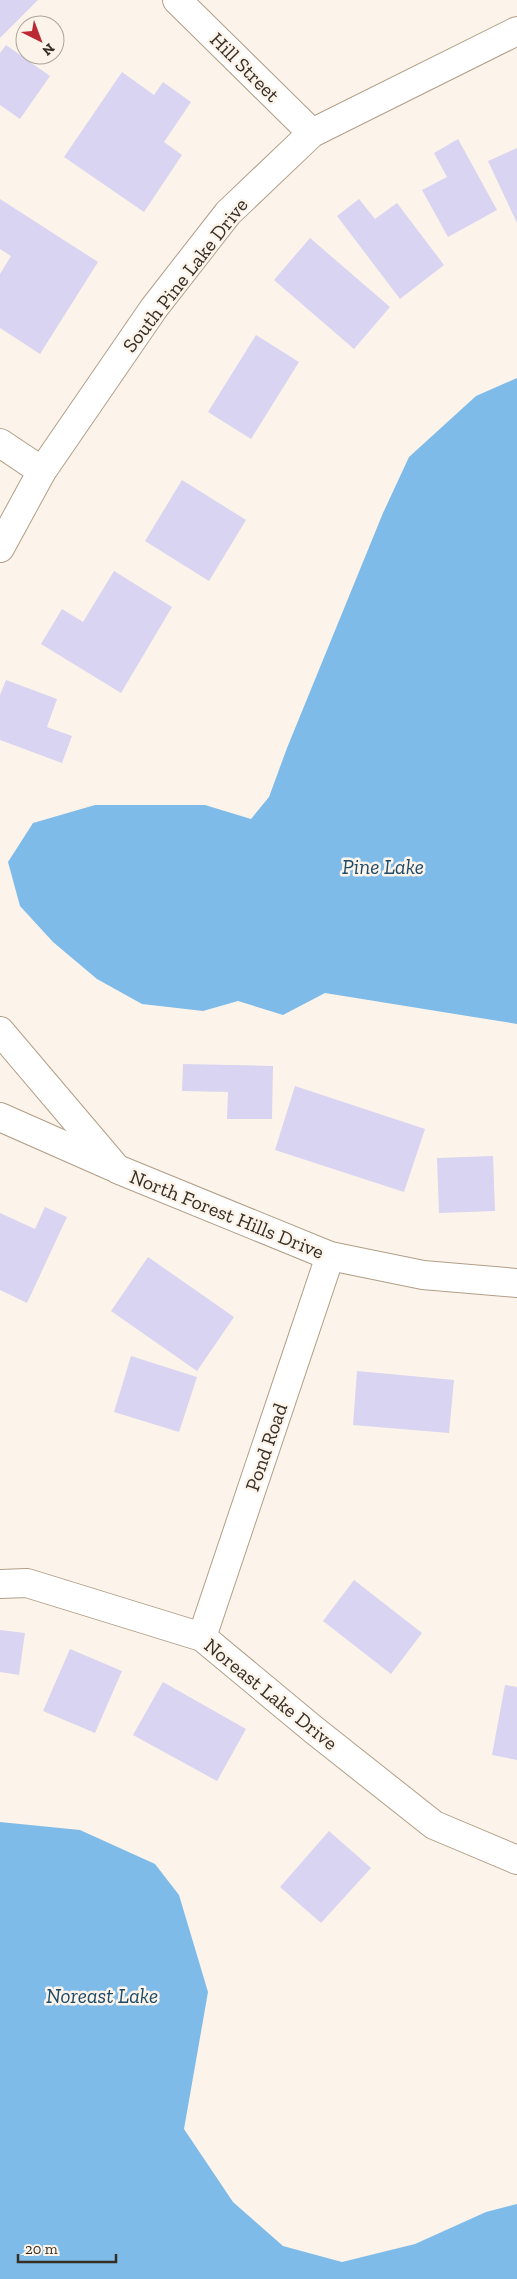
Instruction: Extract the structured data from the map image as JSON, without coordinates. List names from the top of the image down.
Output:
{
  "streets": {
    "street": [
      "Hill Street",
      "South Pine Lake Drive",
      "North Forest Hills Drive",
      "Pond Road",
      "Noreast Lake Drive"
    ]
  },
  "crossings": [
    ["Hill Street", "South Pine Lake Drive"],
    ["North Forest Hills Drive", "Pond Road"],
    ["Pond Road", "Noreast Lake Drive"]
  ],
  "water": ["Pine Lake", "Noreast Lake"],
  "scale_bar": "20 m",
  "north": "bottom right"
}
